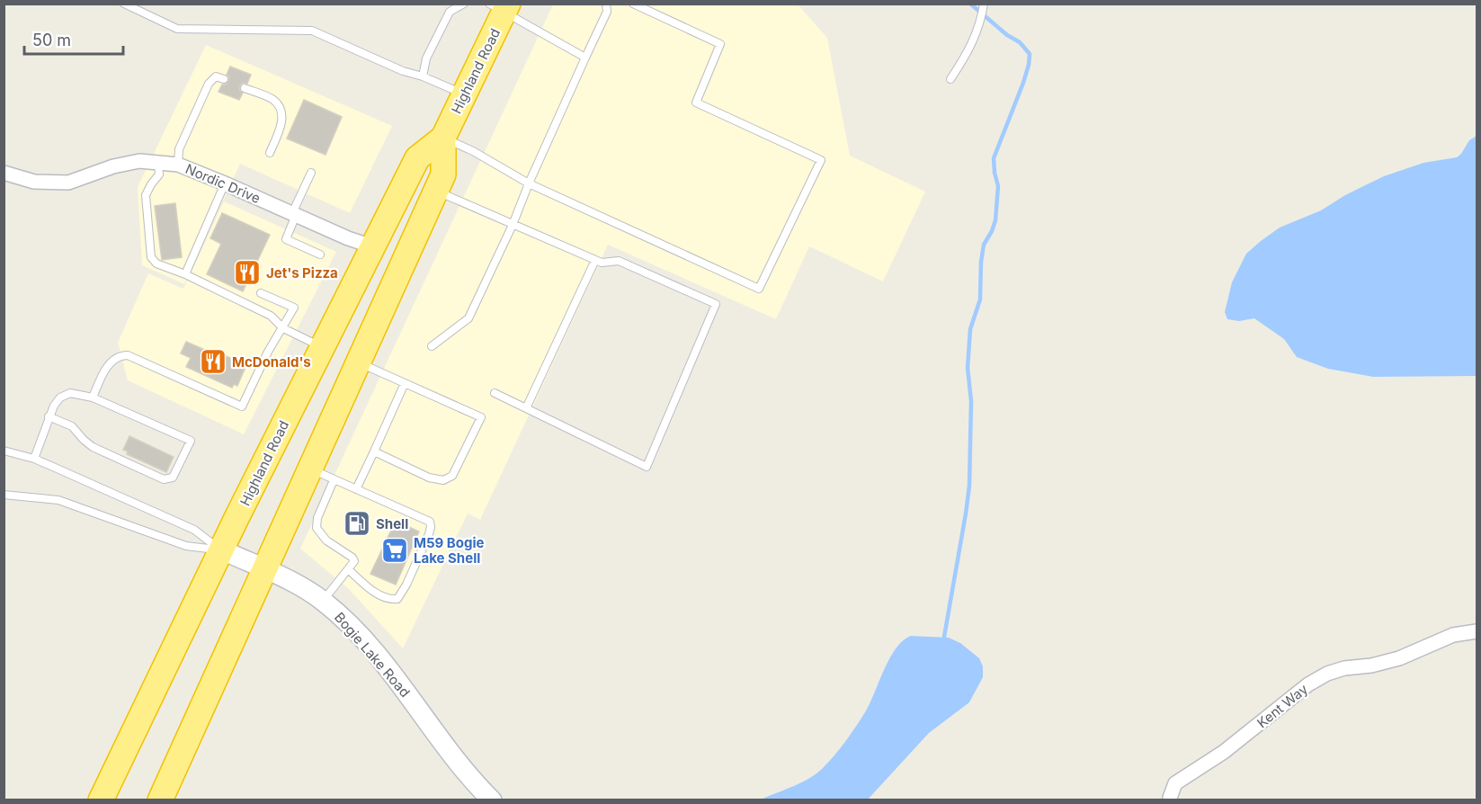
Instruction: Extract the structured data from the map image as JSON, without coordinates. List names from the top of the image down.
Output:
{
  "streets": {
    "highway": ["Highland Road"],
    "main road": ["Bogie Lake Road"],
    "street": ["Nordic Drive", "Kent Way"]
  },
  "crossings": [
    ["Highland Road", "Nordic Drive"],
    ["Highland Road", "Bogie Lake Road"]
  ],
  "places": {
    "restaurant": ["Jet's Pizza", "McDonald's"],
    "fuel station": ["Shell"],
    "supermarket": ["M59 Bogie Lake Shell"]
  },
  "scale_bar": "50 m"
}
